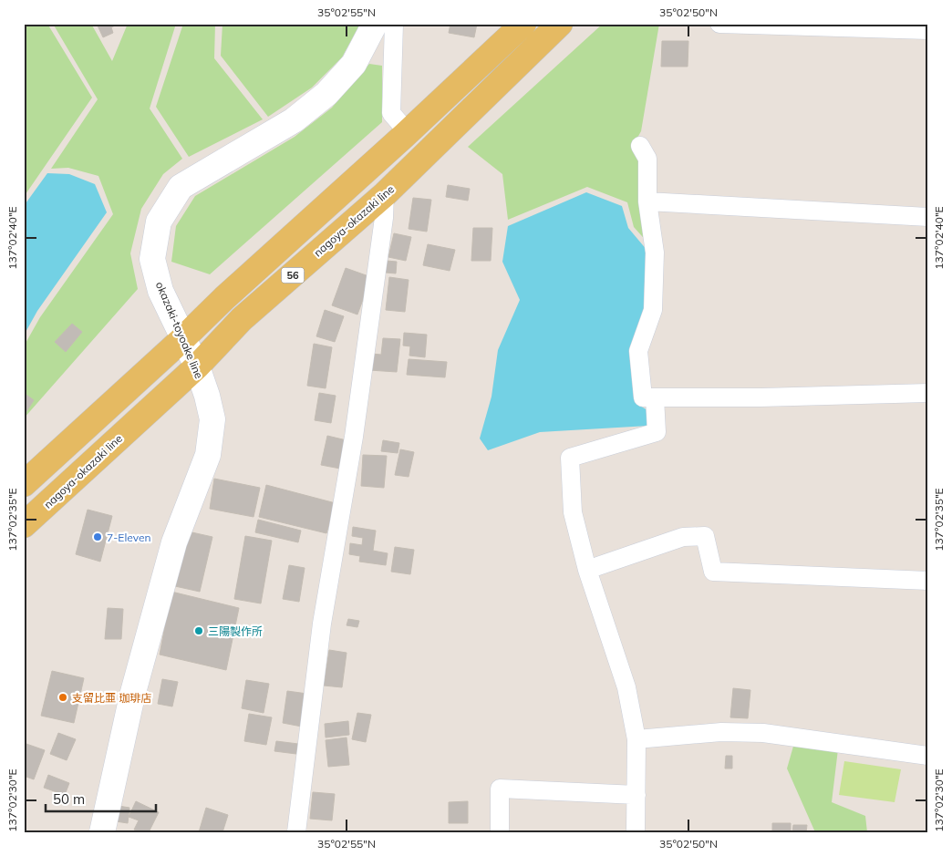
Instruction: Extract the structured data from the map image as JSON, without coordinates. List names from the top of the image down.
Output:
{
  "streets": {
    "main road": ["nagoya-okazaki line", "56", "okazaki-toyoake line"]
  },
  "crossings": [
    ["nagoya-okazaki line", "okazaki-toyoake line"],
    ["56", "okazaki-toyoake line"]
  ],
  "places": ["7-Eleven", "三陽製作所", "支留比亜 珈琲店"],
  "scale_bar": "50 m",
  "coordinates": [
    "35°02'55\"N",
    "35°02'50\"N",
    "137°02'40\"E",
    "137°02'35\"E",
    "137°02'30\"E"
  ]
}
